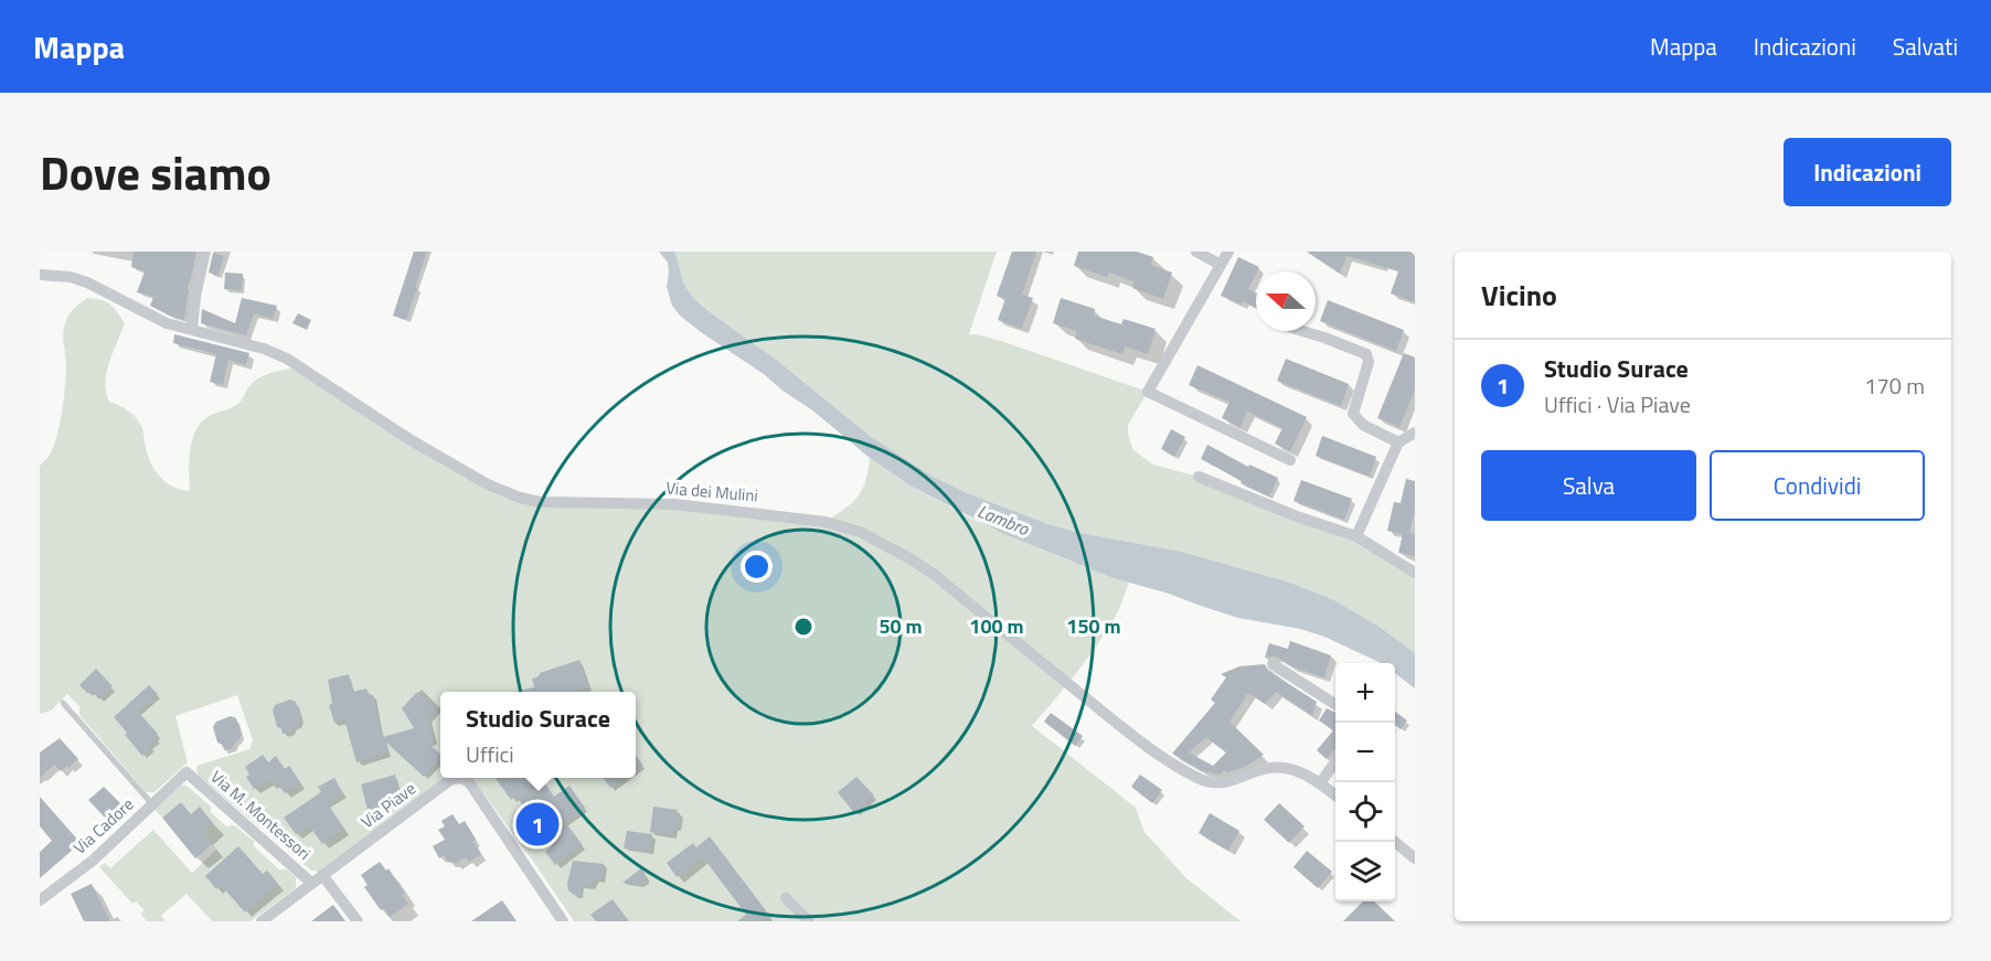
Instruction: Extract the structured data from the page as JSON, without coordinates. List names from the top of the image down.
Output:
{
  "streets": {
    "street": [
      "Via dei Mulini",
      "Via Piave",
      "Via M. Montessori",
      "Via Cadore"
    ]
  },
  "crossings": [
    ["Via Piave", "Via M. Montessori"],
    ["Via M. Montessori", "Via Cadore"]
  ],
  "water": ["Lambro"],
  "north": "left",
  "page": {
    "header": "Mappa",
    "nav": ["Mappa", "Indicazioni", "Salvati"],
    "title": "Dove siamo",
    "buttons": [
      "Indicazioni",
      ["Salva", "Condividi"]
    ],
    "heading": "Vicino",
    "list": [
      {
        "mark": "1",
        "name": "Studio Surace",
        "note": "Uffici · Via Piave",
        "value": "170 m"
      }
    ],
    "map_buttons": ["+", "−"],
    "popup": ["Studio Surace", "Uffici"],
    "pins": "1"
  },
  "rings": ["50 m", "100 m", "150 m"]
}
